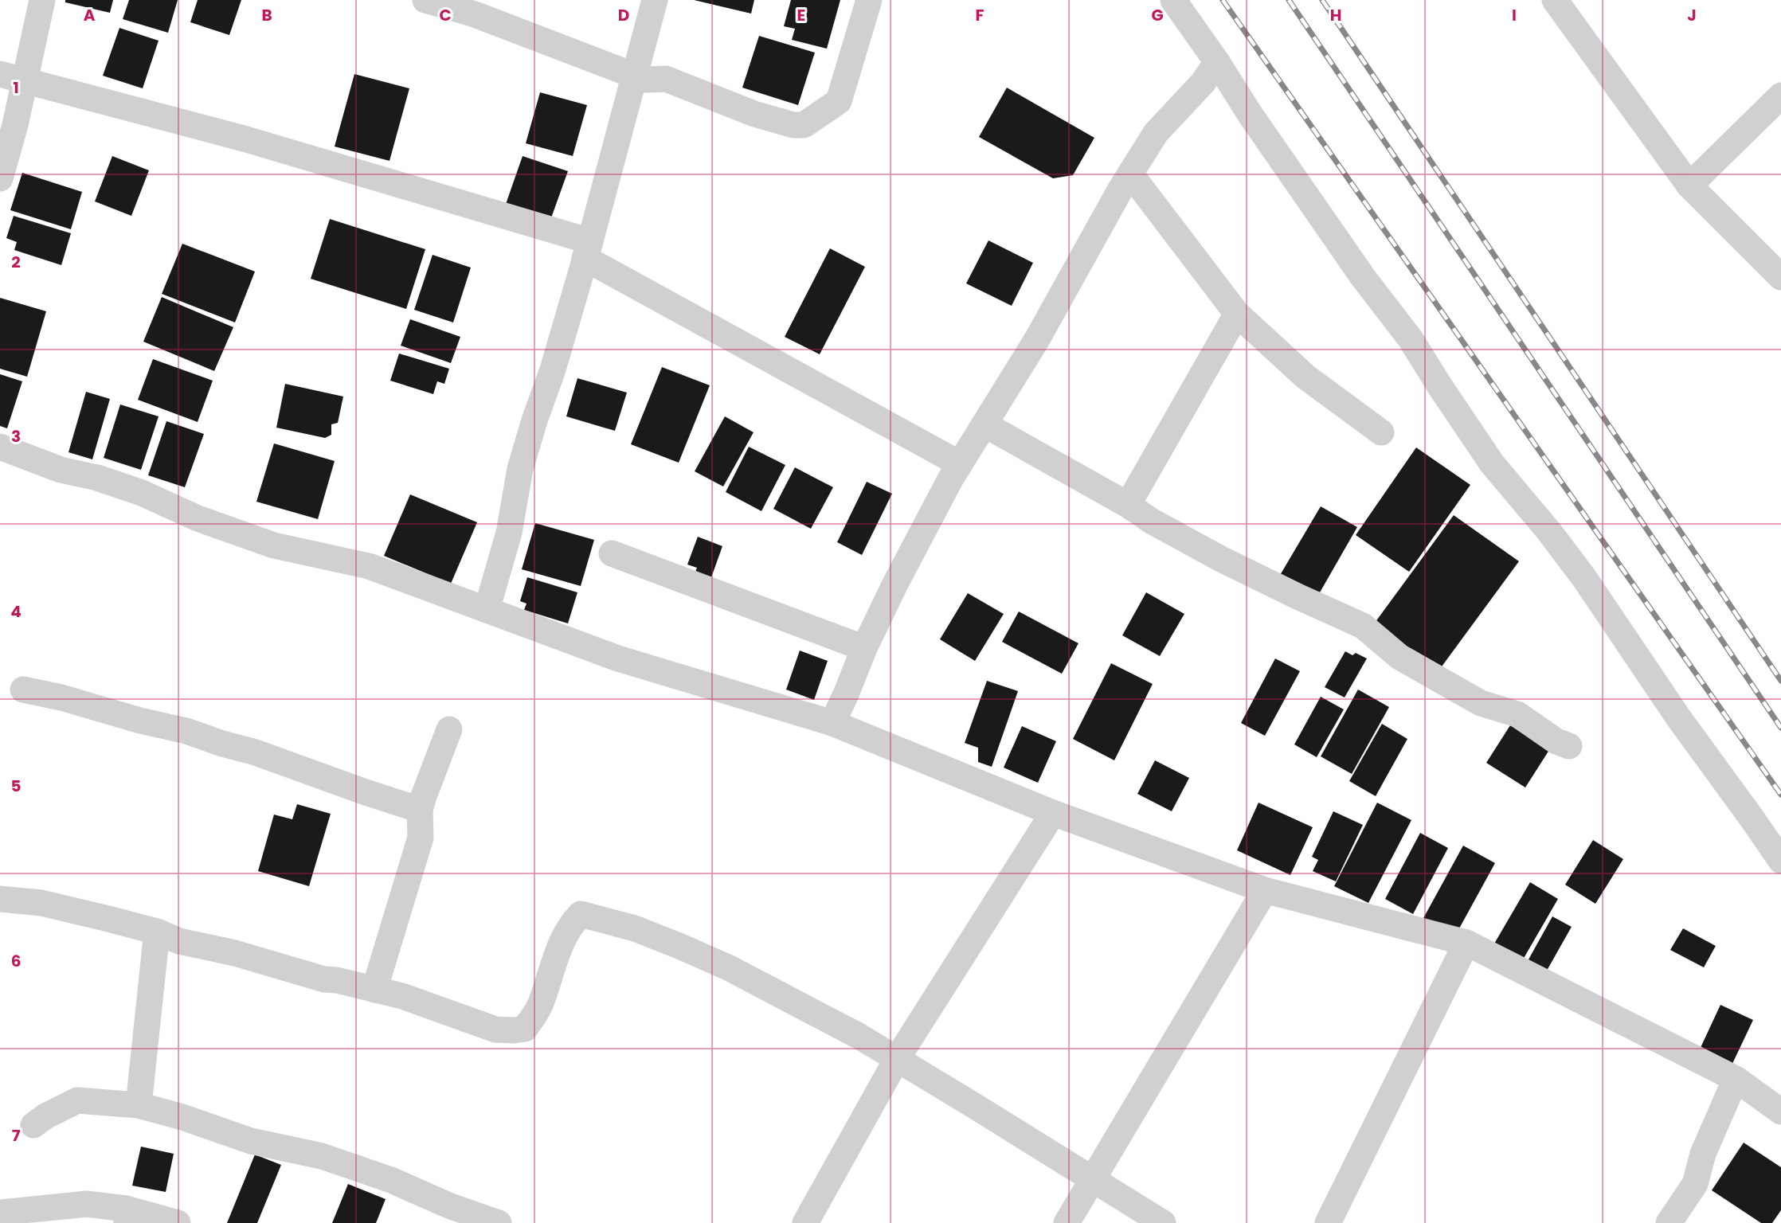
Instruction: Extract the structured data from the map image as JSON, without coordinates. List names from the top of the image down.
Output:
{
  "grid": {
    "columns": [
      "A",
      "B",
      "C",
      "D",
      "E",
      "F",
      "G",
      "H",
      "I",
      "J"
    ],
    "rows": [
      "1",
      "2",
      "3",
      "4",
      "5",
      "6",
      "7"
    ]
  }
}
